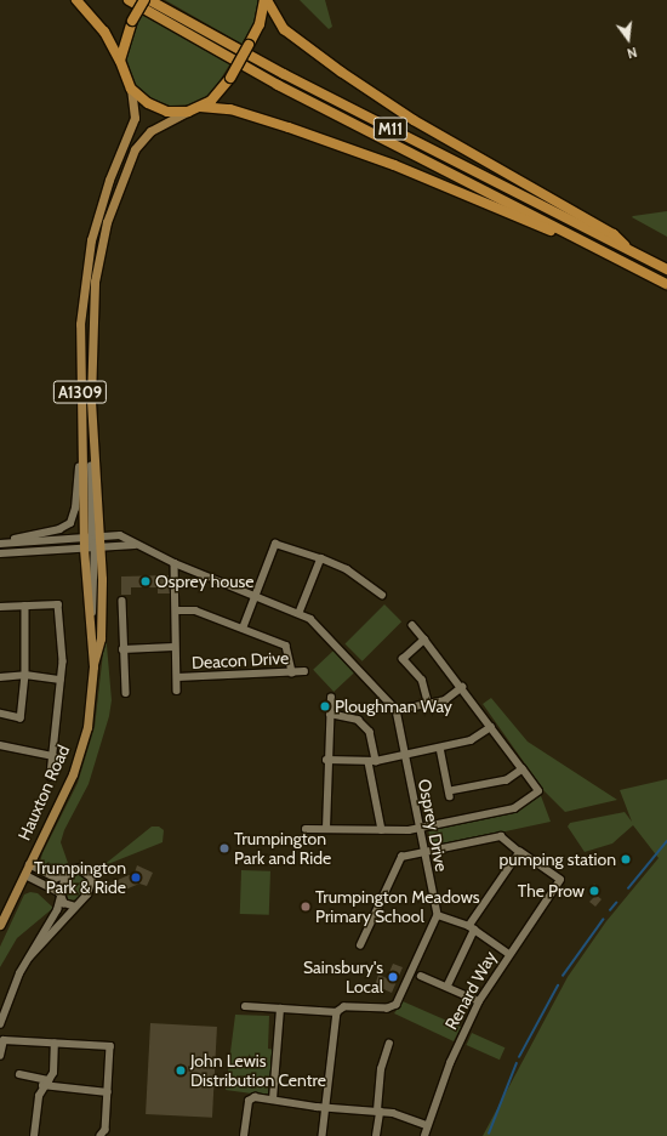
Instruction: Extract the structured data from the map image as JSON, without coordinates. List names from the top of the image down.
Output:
{
  "streets": {
    "highway": ["M11"],
    "main road": ["A1309", "Hauxton Road"],
    "street": ["Deacon Drive", "Osprey Drive", "Renard Way"]
  },
  "crossings": [
    ["A1309", "Hauxton Road"]
  ],
  "places": [
    "Osprey house",
    "Ploughman Way",
    "Trumpington Park and Ride",
    "pumping station",
    "Trumpington Park & Ride",
    "The Prow",
    "Trumpington Meadows Primary School",
    "Sainsbury's Local",
    "John Lewis Distribution Centre"
  ],
  "north": "bottom"
}
